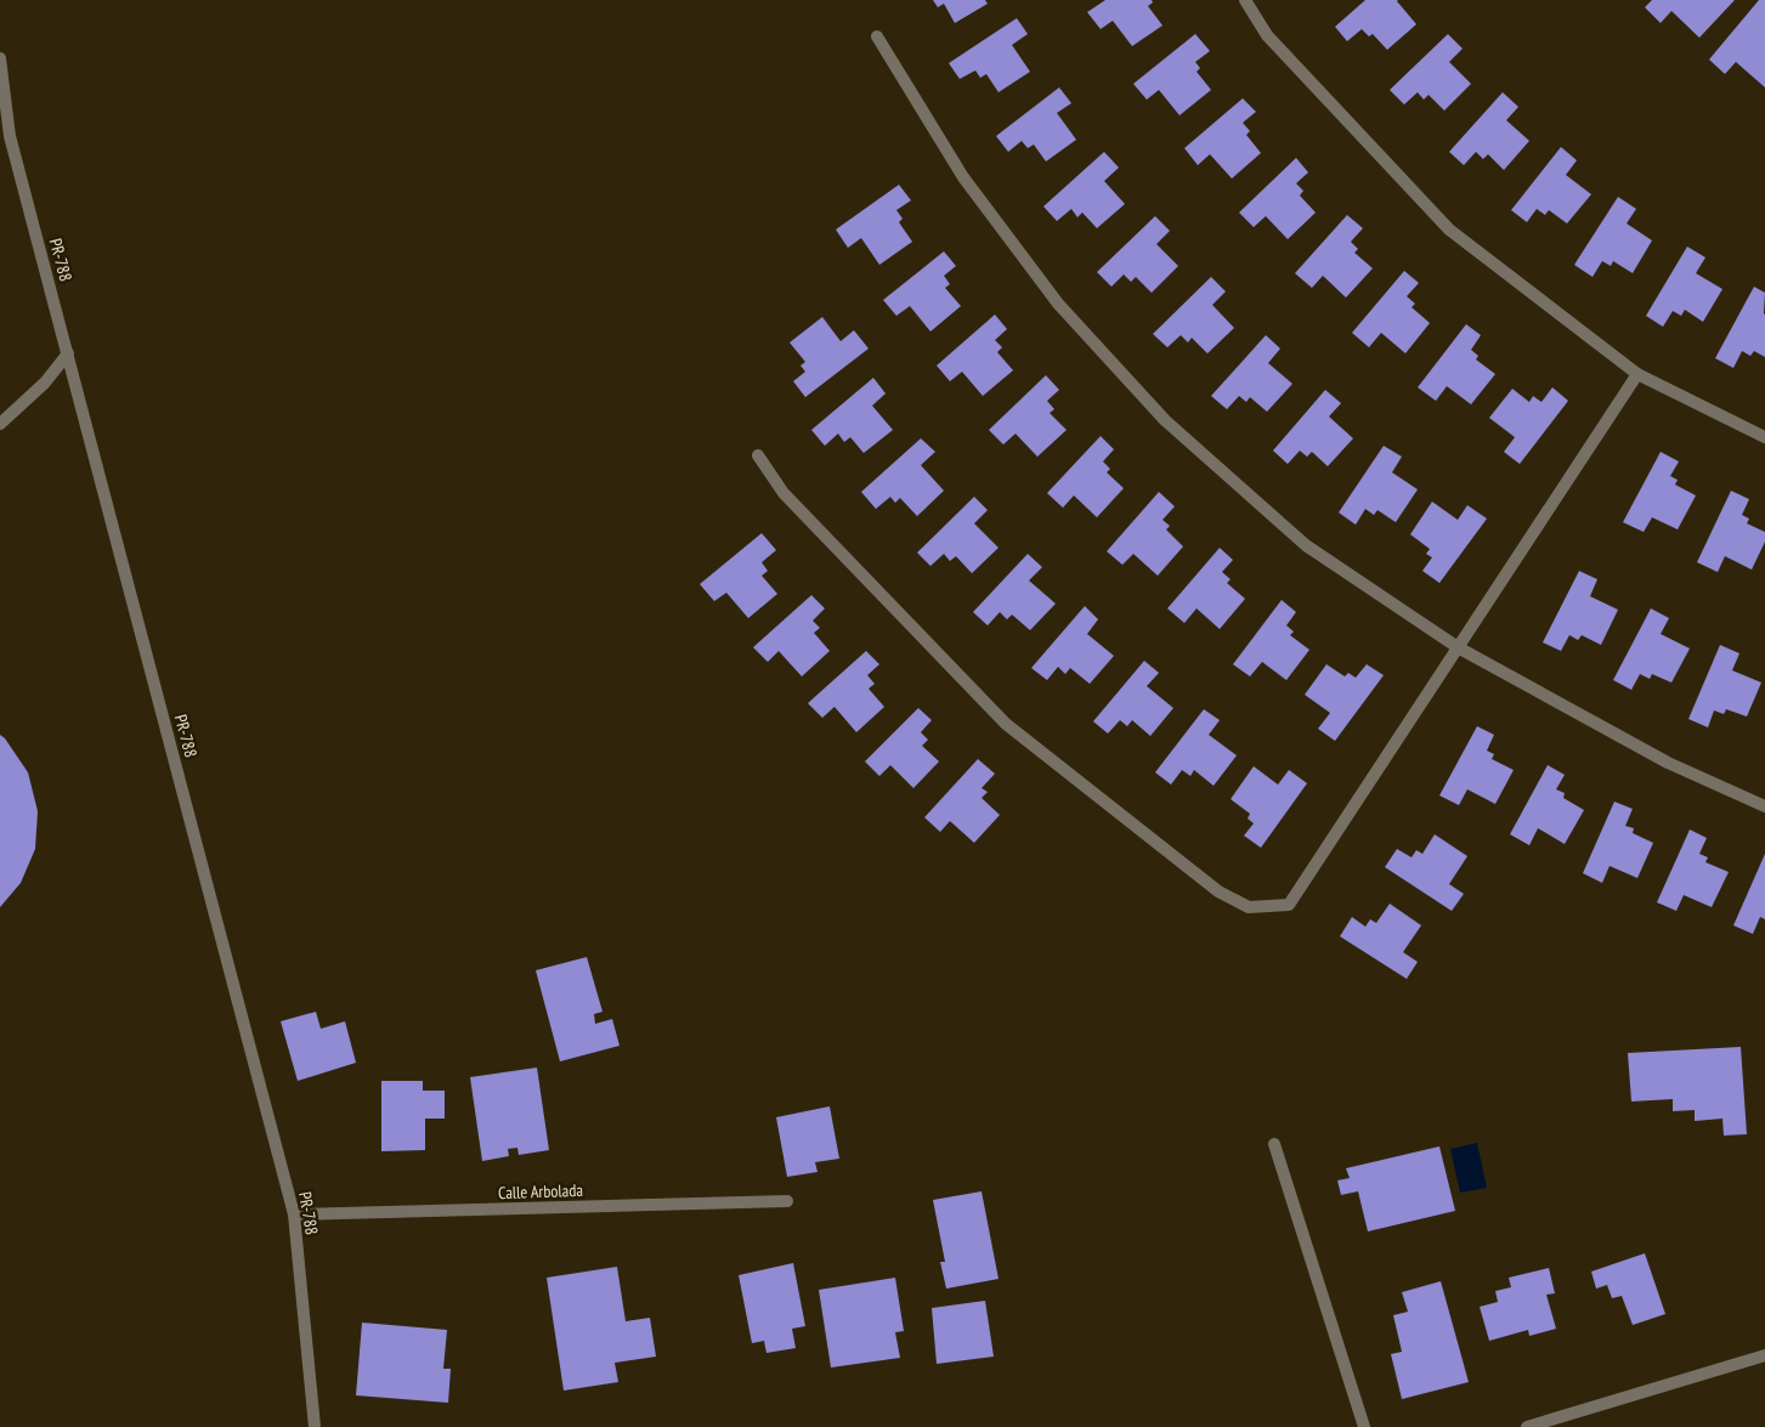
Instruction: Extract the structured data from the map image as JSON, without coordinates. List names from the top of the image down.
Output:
{
  "streets": {
    "street": ["PR-788", "Calle Arbolada"]
  },
  "crossings": [
    ["PR-788", "Calle Arbolada"]
  ]
}
